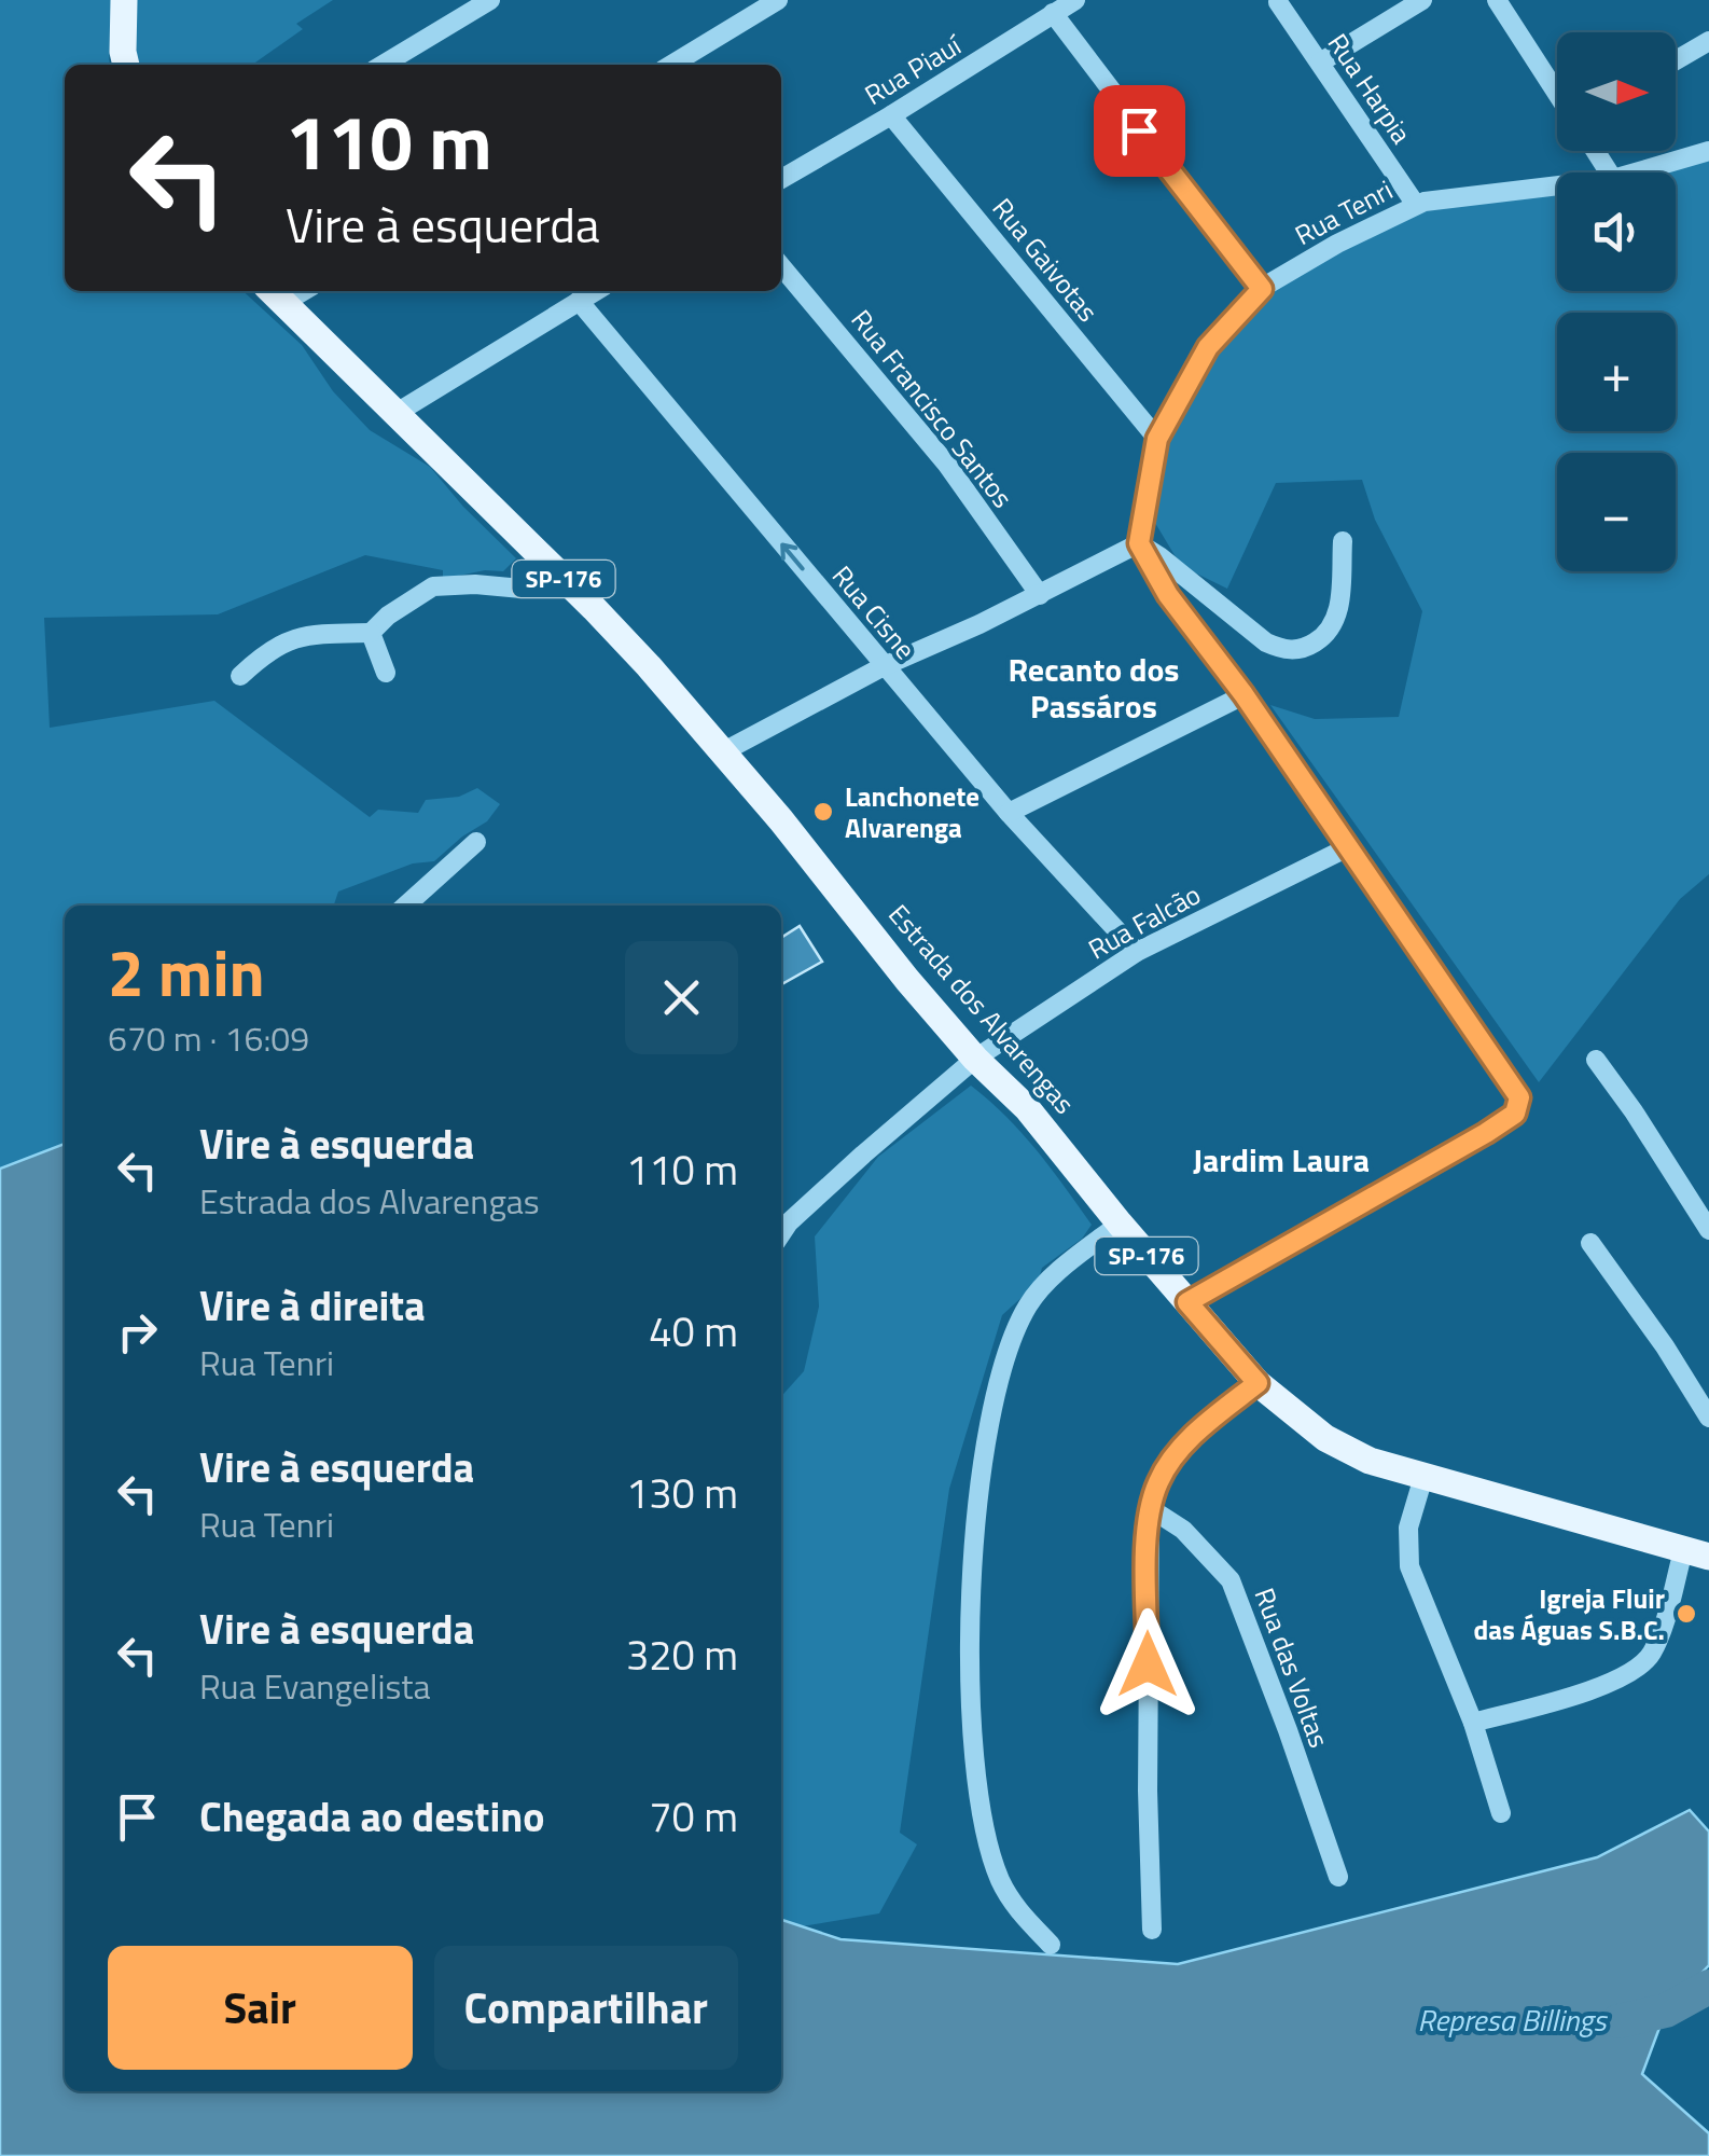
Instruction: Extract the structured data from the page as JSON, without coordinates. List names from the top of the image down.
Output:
{
  "streets": {
    "main road": ["SP-176", "Estrada dos Alvarengas"],
    "street": [
      "Rua Piauí",
      "Rua Harpia",
      "Rua Tenri",
      "Rua Gaivotas",
      "Rua Francisco Santos",
      "Rua Cisne",
      "Rua Falcão",
      "Rua das Voltas"
    ]
  },
  "crossings": [
    ["Rua Piauí", "Rua Gaivotas"],
    ["Rua Harpia", "Rua Tenri"],
    ["Rua Tenri", "Rua Gaivotas"],
    ["Rua Cisne", "Rua Falcão"],
    ["Rua Falcão", "Estrada dos Alvarengas"]
  ],
  "one_way": ["Rua Cisne"],
  "districts": ["Recanto dos Passáros", "Jardim Laura"],
  "water": ["Represa Billings"],
  "places": ["Lanchonete Alvarenga", "Igreja Fluir das Águas S.B.C."],
  "north": "right",
  "page": {
    "map_buttons": ["+", "−"],
    "turn": ["110 m", "Vire à esquerda"],
    "heading": ["2 min", "670 m · 16:09"],
    "list": [
      {
        "name": "Vire à esquerda",
        "note": "Estrada dos Alvarengas",
        "value": "110 m"
      },
      {
        "name": "Vire à direita",
        "note": "Rua Tenri",
        "value": "40 m"
      },
      {
        "name": "Vire à esquerda",
        "note": "Rua Tenri",
        "value": "130 m"
      },
      {
        "name": "Vire à esquerda",
        "note": "Rua Evangelista",
        "value": "320 m"
      },
      {
        "name": "Chegada ao destino",
        "value": "70 m"
      }
    ],
    "buttons": ["Sair", "Compartilhar"]
  }
}
